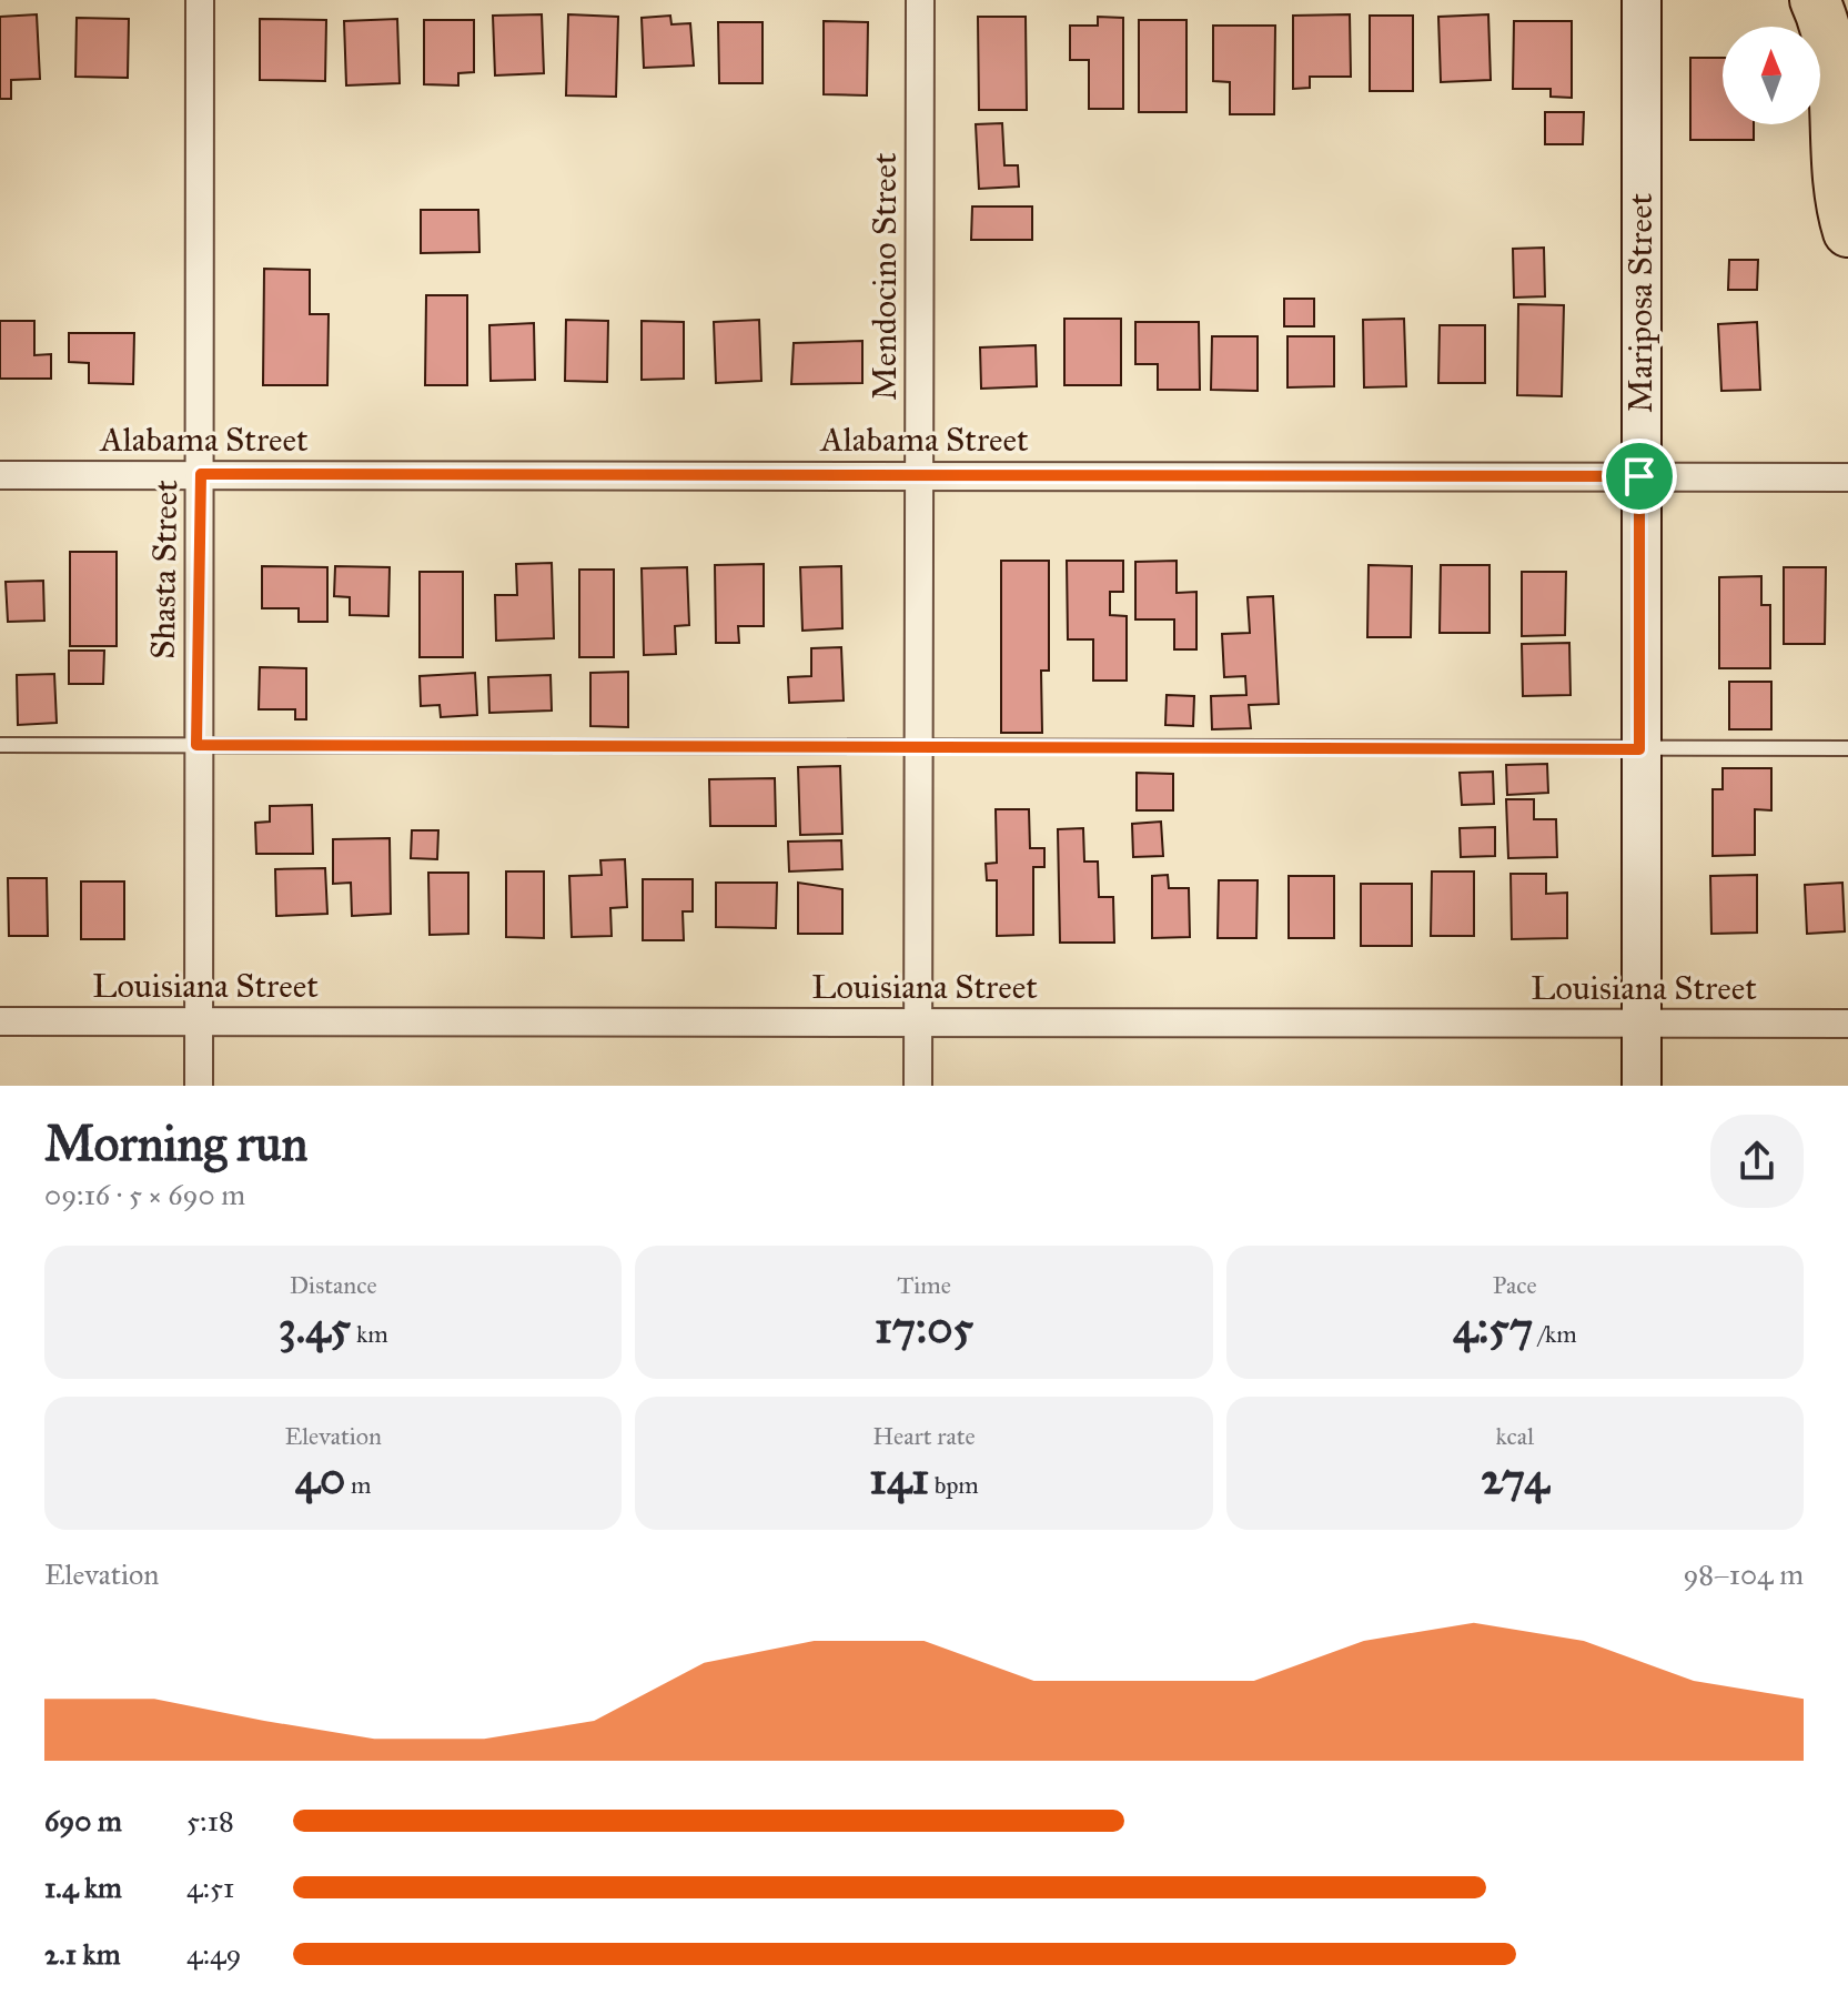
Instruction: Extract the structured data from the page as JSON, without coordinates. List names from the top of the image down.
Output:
{
  "streets": {
    "street": [
      "Mendocino Street",
      "Mariposa Street",
      "Alabama Street",
      "Shasta Street",
      "Louisiana Street"
    ]
  },
  "crossings": [
    ["Mendocino Street", "Alabama Street"],
    ["Mendocino Street", "Louisiana Street"],
    ["Mariposa Street", "Alabama Street"],
    ["Mariposa Street", "Louisiana Street"],
    ["Alabama Street", "Shasta Street"],
    ["Shasta Street", "Louisiana Street"]
  ],
  "north": "top",
  "page": {
    "heading": ["Morning run", "09:16 · 5 × 690 m"],
    "stats": [
      ["Distance", "3.45 km"],
      ["Time", "17:05"],
      ["Pace", "4:57 /km"],
      ["Elevation", "40 m"],
      ["Heart rate", "141 bpm"],
      ["kcal", "274"]
    ],
    "chart": ["Elevation", "98–104 m"],
    "list": [
      {
        "name": "690 m",
        "note": "5:18"
      },
      {
        "name": "1.4 km",
        "note": "4:51"
      },
      {
        "name": "2.1 km",
        "note": "4:49"
      }
    ]
  }
}
